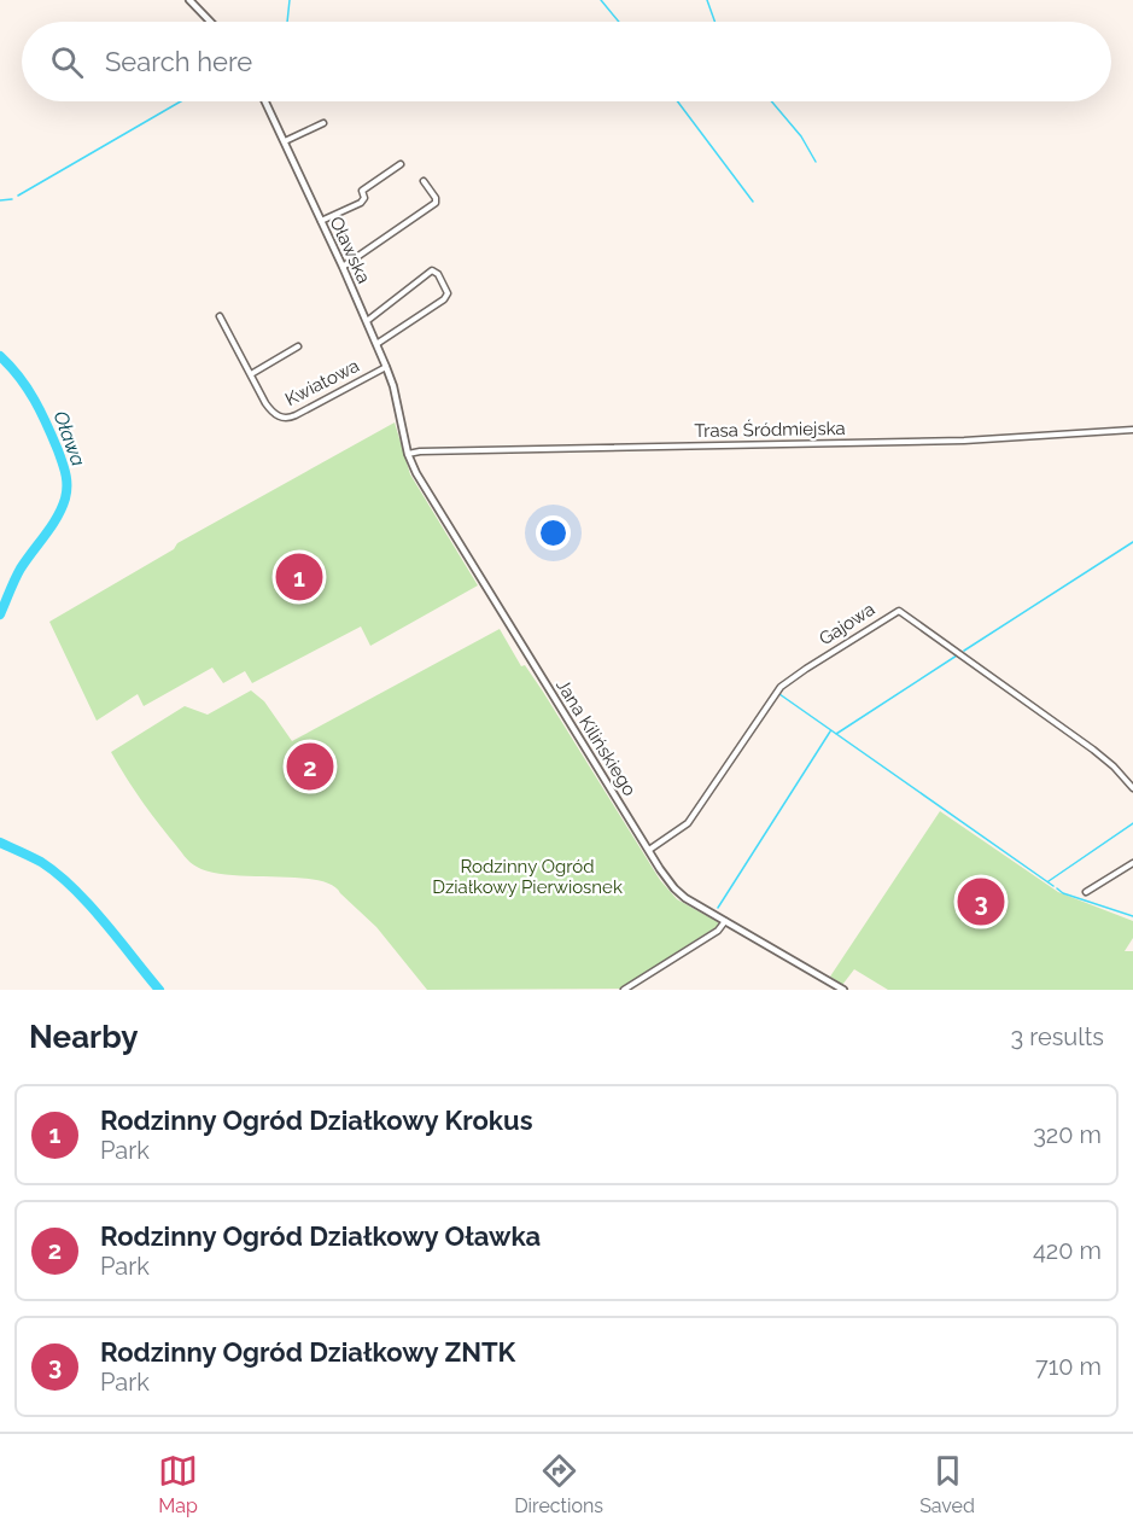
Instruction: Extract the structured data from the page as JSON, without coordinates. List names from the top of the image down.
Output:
{
  "streets": {
    "street": [
      "Oławska",
      "Kwiatowa",
      "Trasa Śródmiejska",
      "Gajowa",
      "Jana Kilińskiego"
    ]
  },
  "crossings": [
    ["Oławska", "Kwiatowa"],
    ["Oławska", "Jana Kilińskiego"],
    ["Trasa Śródmiejska", "Jana Kilińskiego"],
    ["Gajowa", "Jana Kilińskiego"]
  ],
  "water": ["Oława"],
  "parks": ["Rodzinny Ogród Działkowy Pierwiosnek"],
  "page": {
    "search": "Search here",
    "pins": ["1", "2", "3"],
    "heading": ["Nearby", "3 results"],
    "list": [
      {
        "mark": "1",
        "name": "Rodzinny Ogród Działkowy Krokus",
        "note": "Park",
        "value": "320 m"
      },
      {
        "mark": "2",
        "name": "Rodzinny Ogród Działkowy Oławka",
        "note": "Park",
        "value": "420 m"
      },
      {
        "mark": "3",
        "name": "Rodzinny Ogród Działkowy ZNTK",
        "note": "Park",
        "value": "710 m"
      }
    ],
    "nav": ["Map", "Directions", "Saved"]
  }
}
